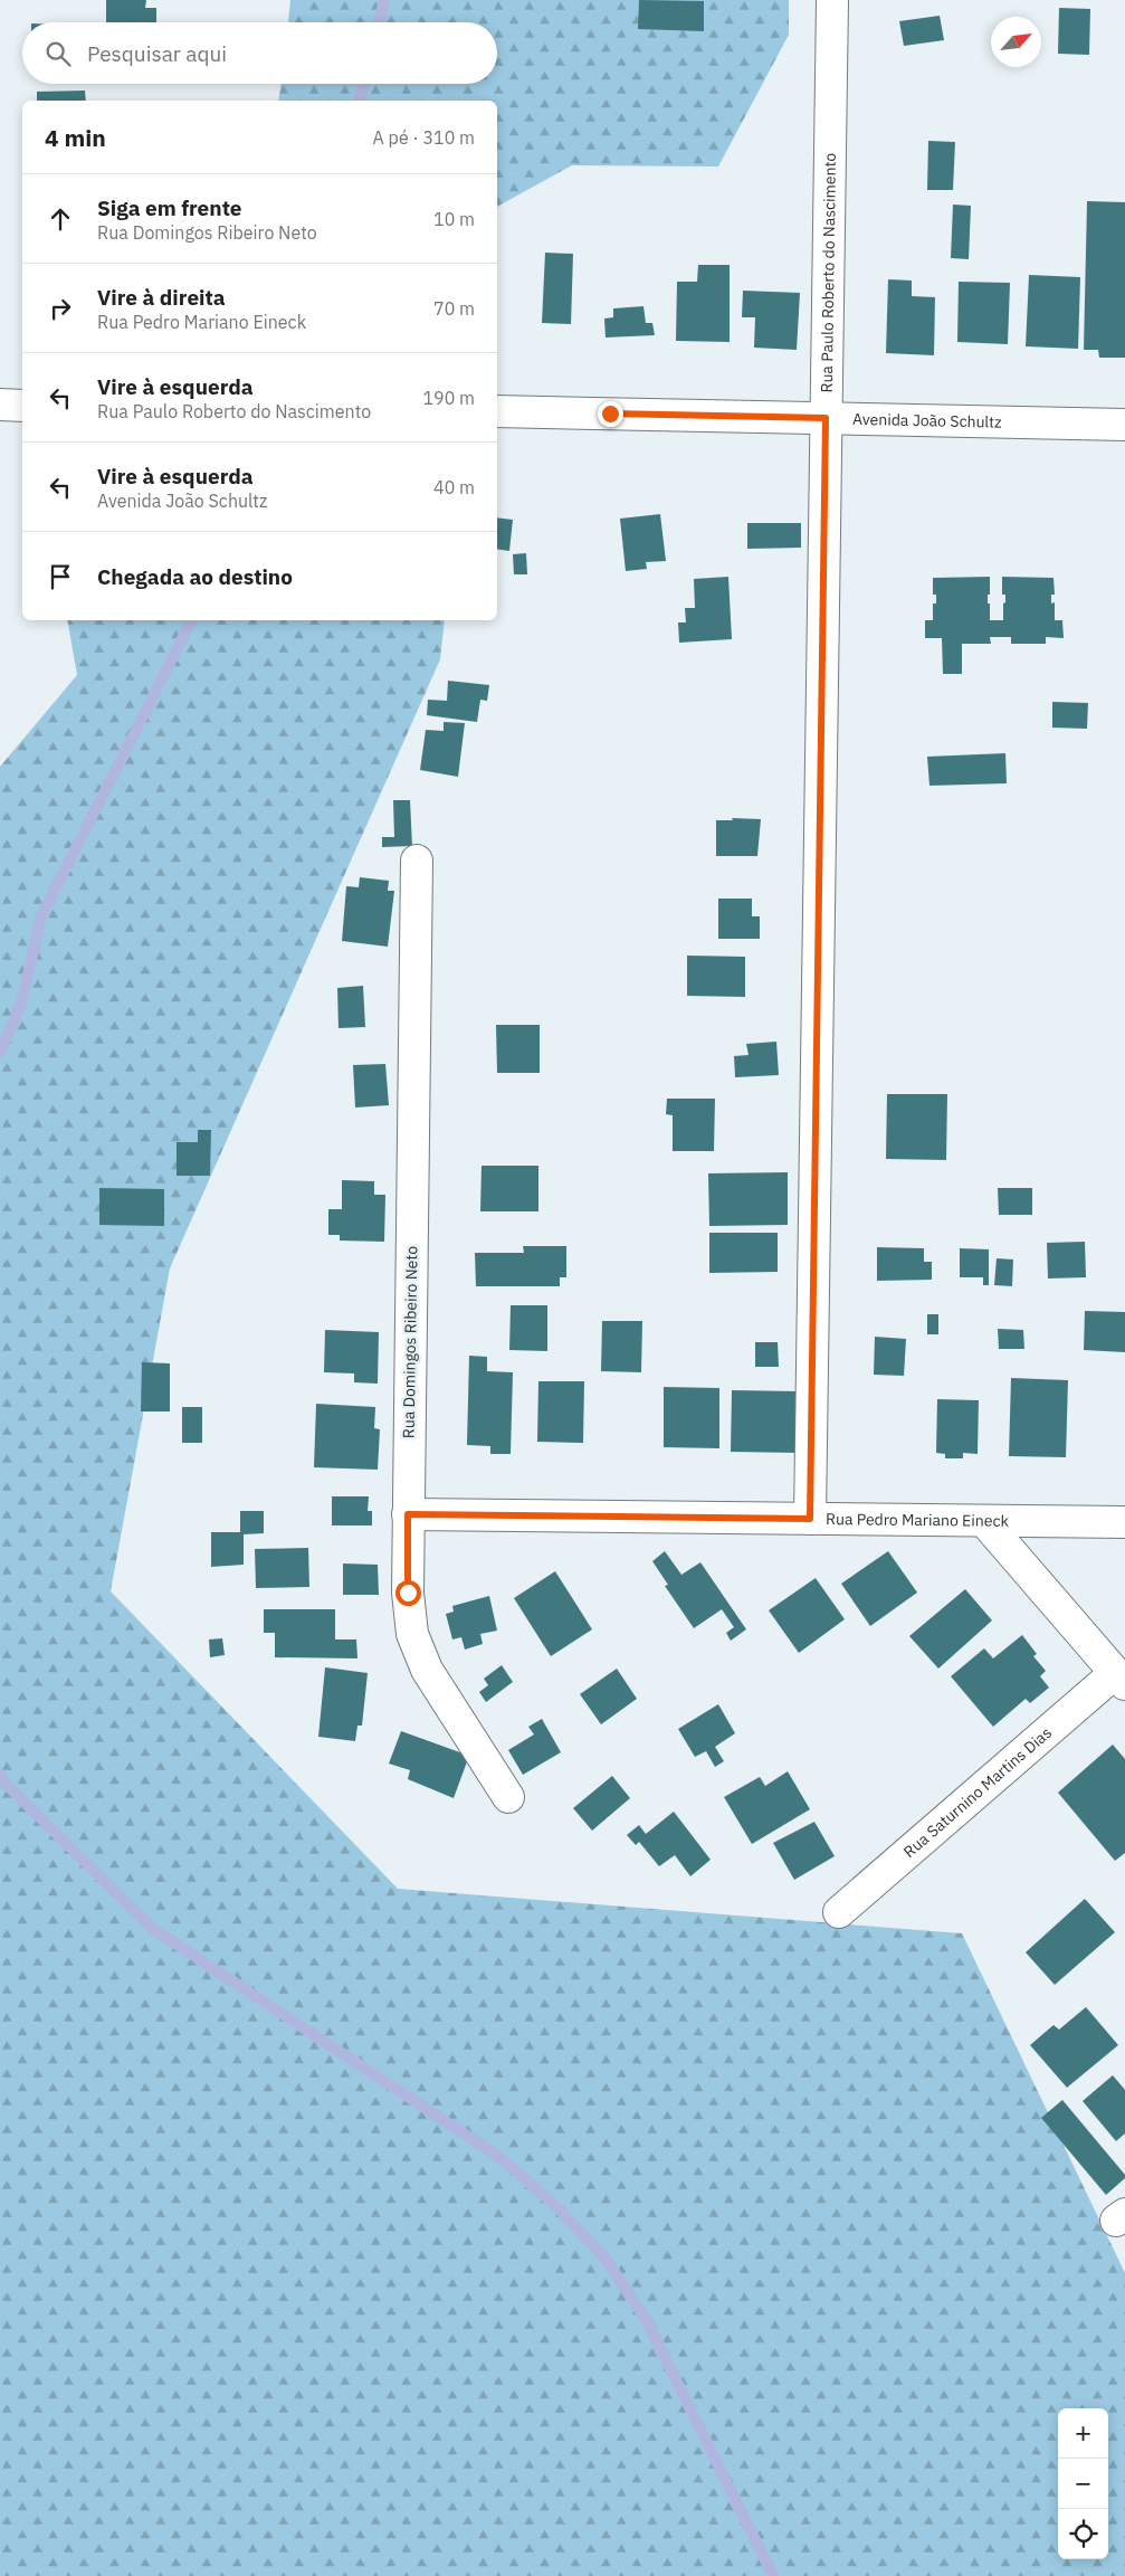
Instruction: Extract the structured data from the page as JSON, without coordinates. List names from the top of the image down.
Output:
{
  "streets": {
    "street": [
      "Rua Paulo Roberto do Nascimento",
      "Avenida João Schultz",
      "Rua Domingos Ribeiro Neto",
      "Rua Pedro Mariano Eineck",
      "Rua Saturnino Martins Dias"
    ]
  },
  "crossings": [
    ["Rua Paulo Roberto do Nascimento", "Avenida João Schultz"],
    ["Rua Paulo Roberto do Nascimento", "Rua Pedro Mariano Eineck"],
    ["Rua Domingos Ribeiro Neto", "Rua Pedro Mariano Eineck"]
  ],
  "north": "top right",
  "page": {
    "search": "Pesquisar aqui",
    "heading": ["4 min", "A pé · 310 m"],
    "list": [
      ["Siga em frente", "Rua Domingos Ribeiro Neto", "10 m"],
      ["Vire à direita", "Rua Pedro Mariano Eineck", "70 m"],
      ["Vire à esquerda", "Rua Paulo Roberto do Nascimento", "190 m"],
      ["Vire à esquerda", "Avenida João Schultz", "40 m"],
      "Chegada ao destino"
    ],
    "map_buttons": ["+", "−"]
  }
}
